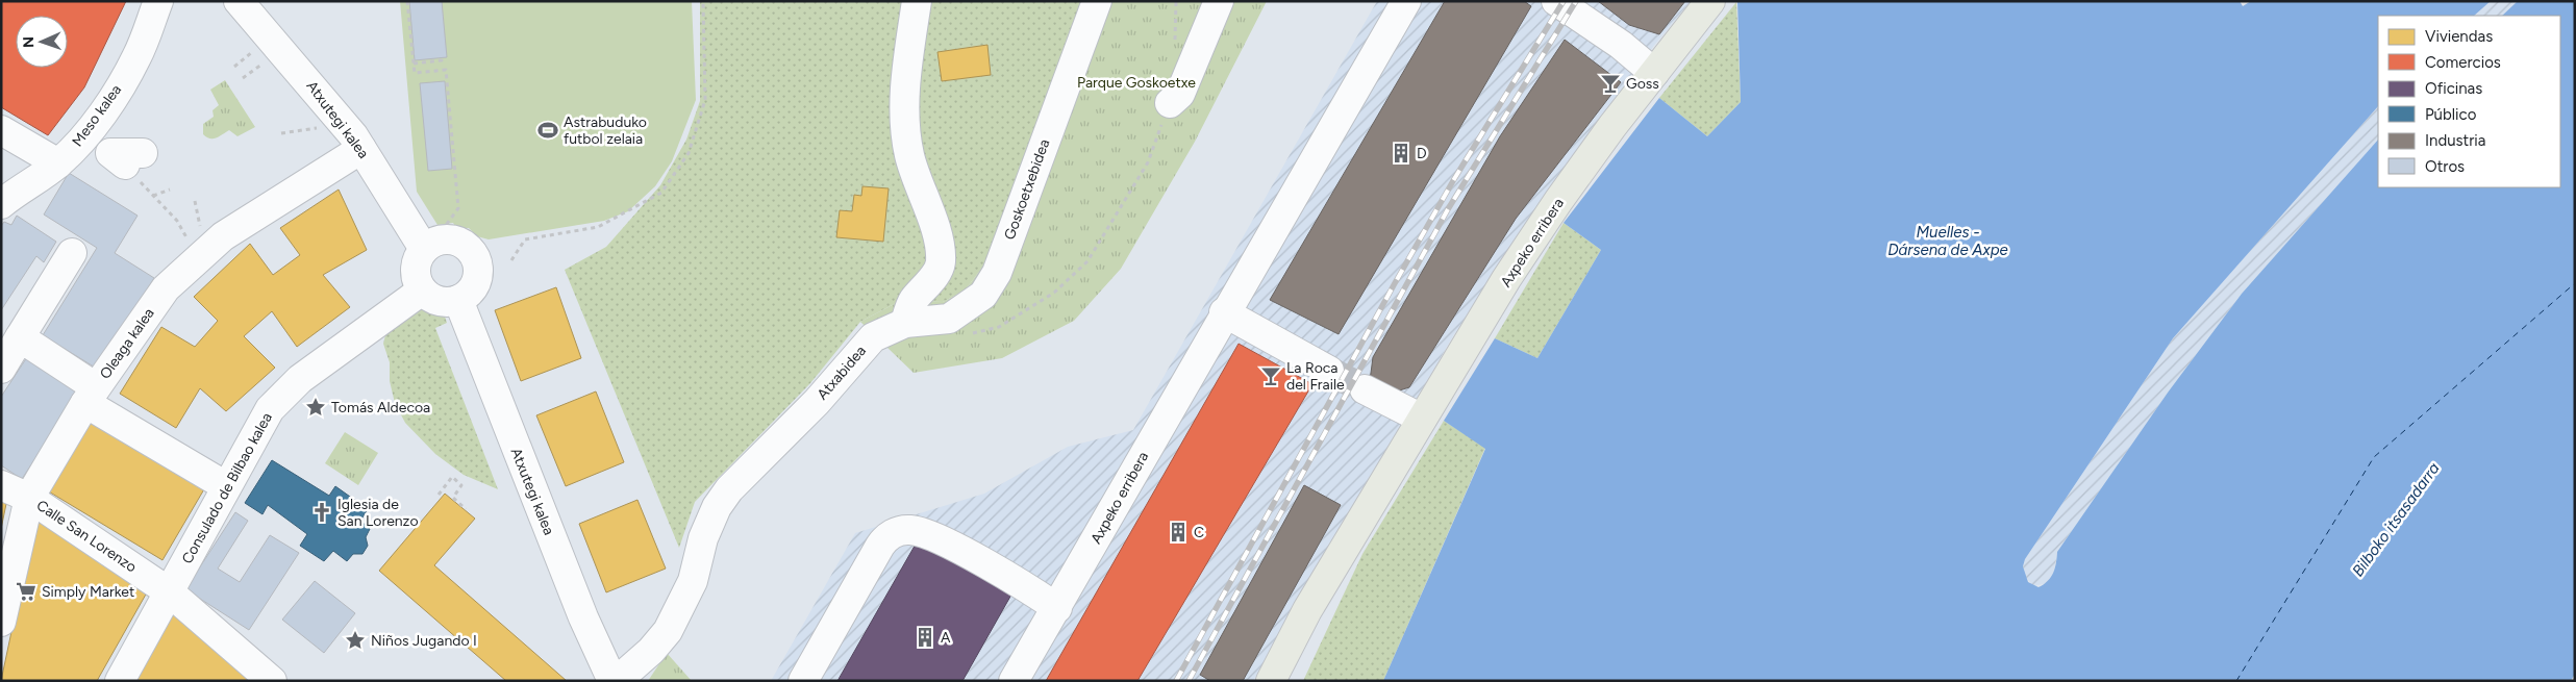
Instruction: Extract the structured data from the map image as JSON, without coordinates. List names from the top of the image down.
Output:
{
  "streets": {
    "main road": ["Axpeko erribera"],
    "street": [
      "Meso kalea",
      "Atxutegi kalea",
      "Goskoetxebidea",
      "Oleaga kalea",
      "Atxabidea",
      "Consulado de Bilbao kalea",
      "Calle San Lorenzo"
    ]
  },
  "crossings": [
    ["Atxutegi kalea", "Oleaga kalea"],
    ["Atxutegi kalea", "Consulado de Bilbao kalea"],
    ["Goskoetxebidea", "Atxabidea"],
    ["Oleaga kalea", "Calle San Lorenzo"],
    ["Consulado de Bilbao kalea", "Calle San Lorenzo"]
  ],
  "water": ["Muelles - Dársena de Axpe", "Bilboko itsasadarra"],
  "parks": ["Parque Goskoetxe"],
  "places": {
    "bar": ["Goss", "La Roca del Fraile"],
    "sports": ["Astrabuduko futbol zelaia"],
    "building": ["D", "C", "A"],
    "place": ["Tomás Aldecoa", "Niños Jugando I"],
    "church": ["Iglesia de San Lorenzo"],
    "supermarket": ["Simply Market"]
  },
  "legend": [
    "Viviendas",
    "Comercios",
    "Oficinas",
    "Público",
    "Industria",
    "Otros"
  ],
  "north": "left"
}
